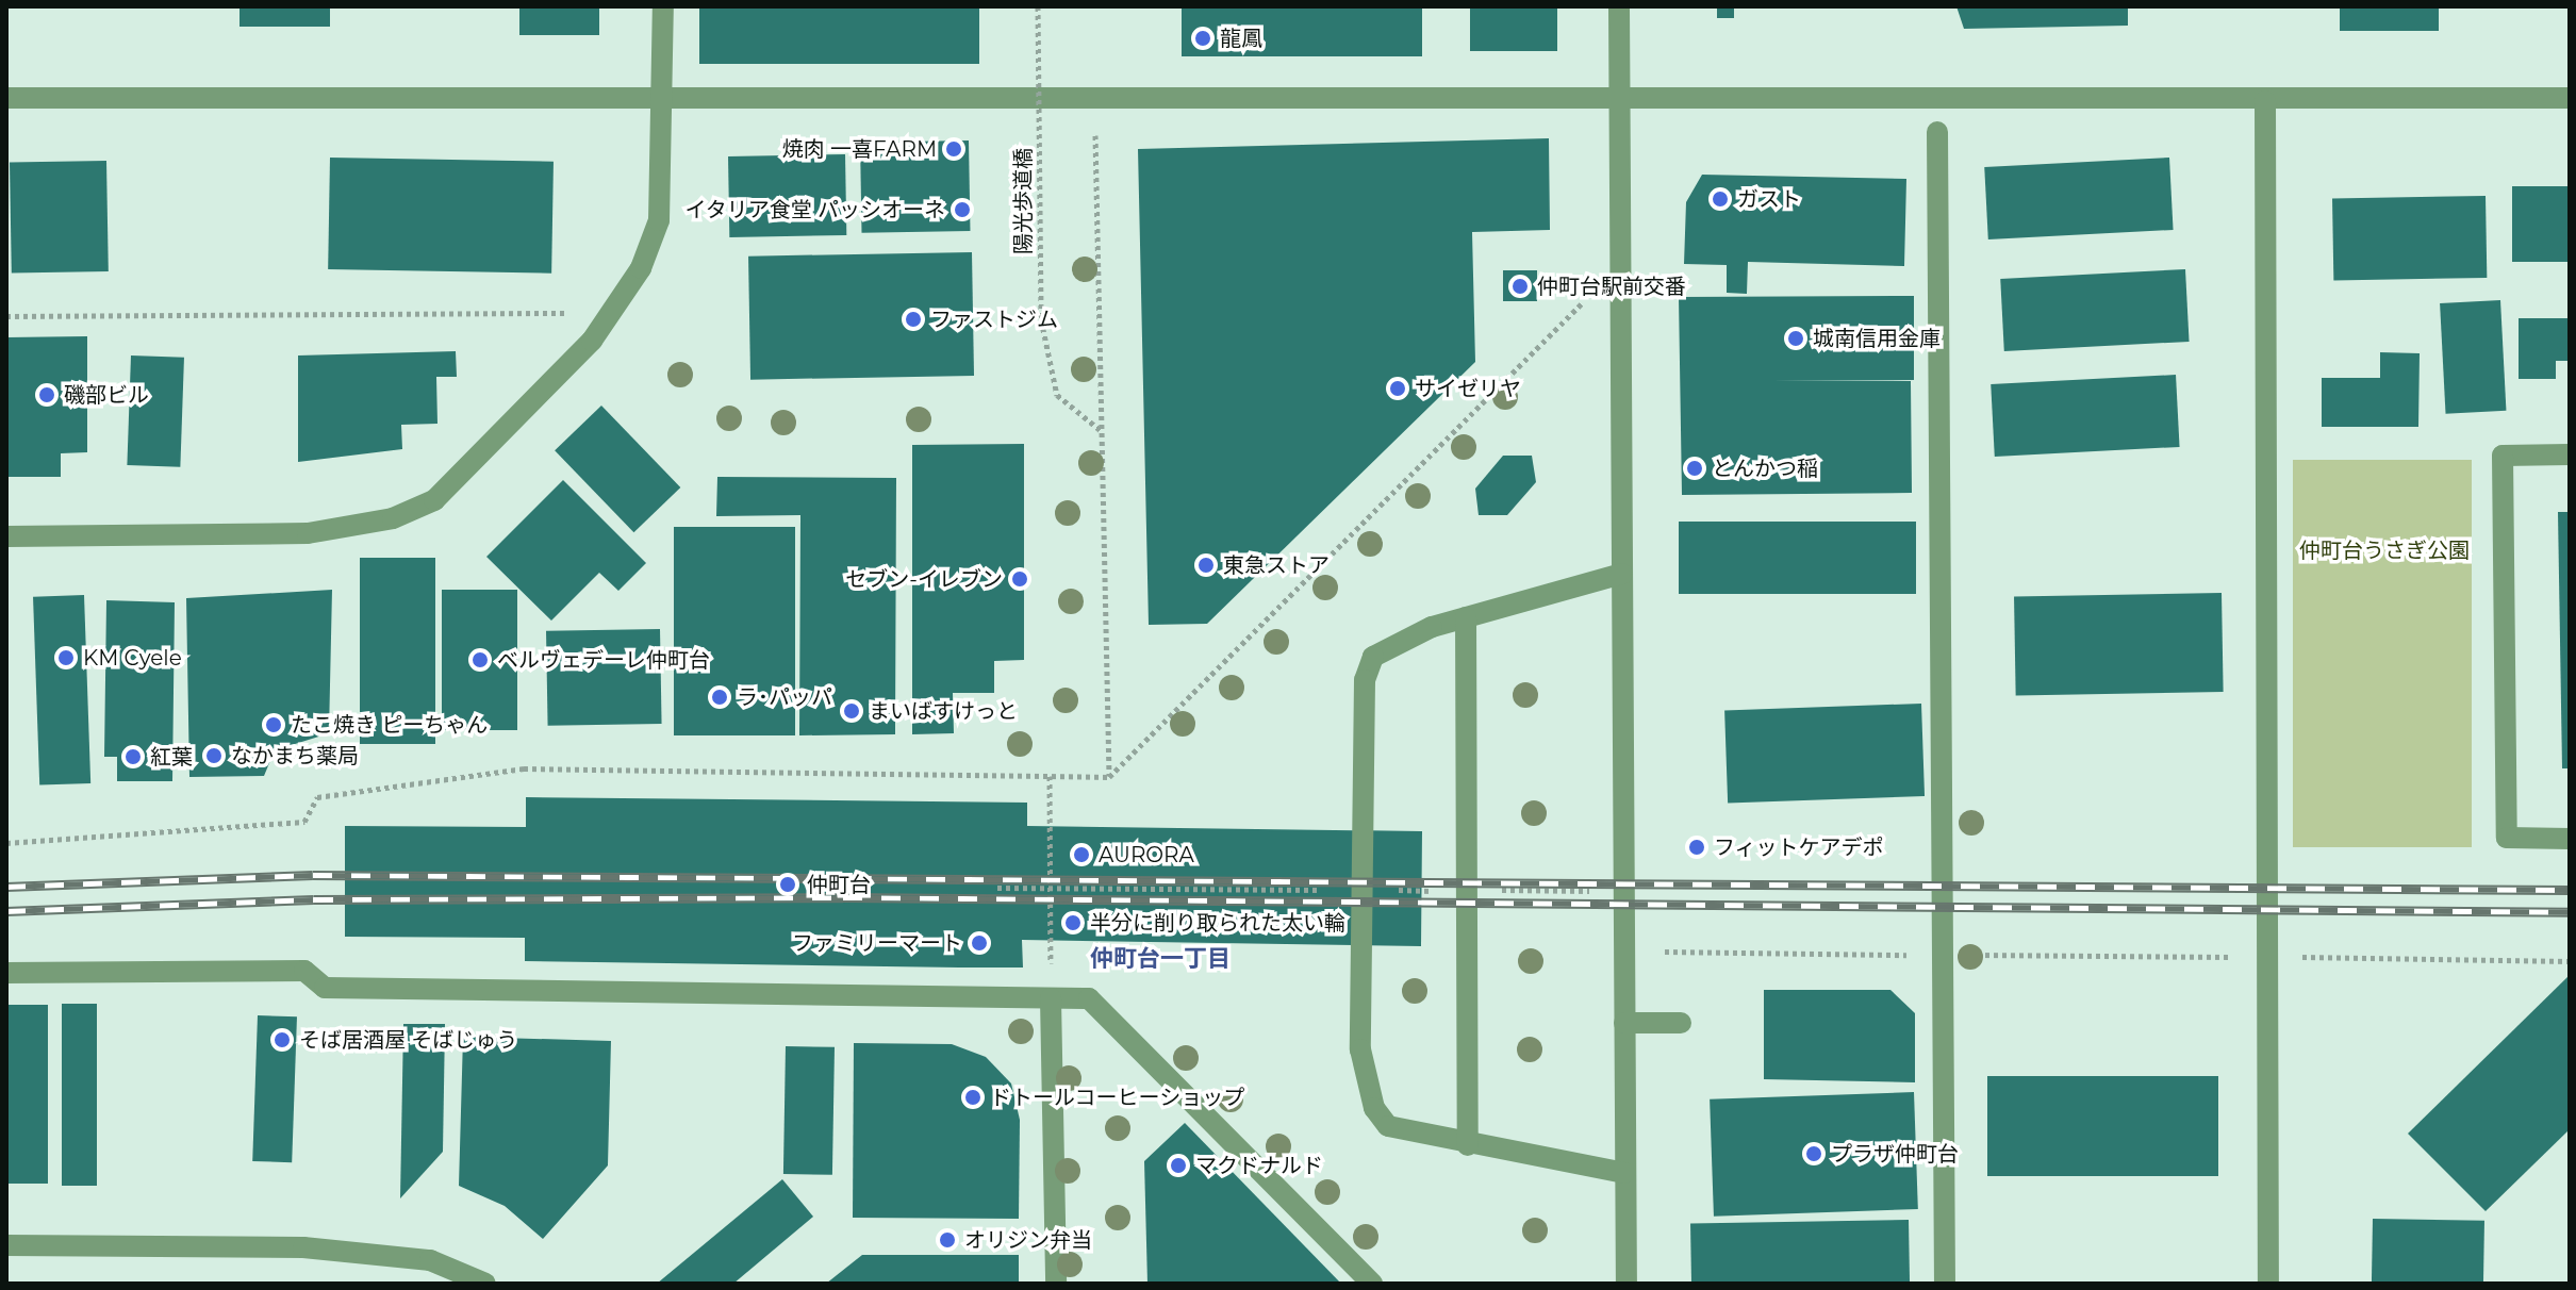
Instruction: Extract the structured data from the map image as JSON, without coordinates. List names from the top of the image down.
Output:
{
  "streets": {
    "path": ["陽光歩道橋"]
  },
  "districts": ["仲町台一丁目"],
  "parks": ["仲町台うさぎ公園"],
  "places": [
    "龍鳳",
    "焼肉 一喜FARM",
    "ガスト",
    "イタリア食堂 パッシオーネ",
    "仲町台駅前交番",
    "ファストジム",
    "城南信用金庫",
    "サイゼリヤ",
    "磯部ビル",
    "とんかつ稲",
    "東急ストア",
    "セブン-イレブン",
    "KM Cyele",
    "ベルヴェデーレ仲町台",
    "ラ･パッパ",
    "まいばすけっと",
    "たこ焼き ピーちゃん",
    "なかまち薬局",
    "紅葉",
    "フィットケアデポ",
    "AURORA",
    "仲町台",
    "半分に削り取られた太い輪",
    "ファミリーマート",
    "そば居酒屋 そばじゅう",
    "ドトールコーヒーショップ",
    "プラザ仲町台",
    "マクドナルド",
    "オリジン弁当"
  ]
}
